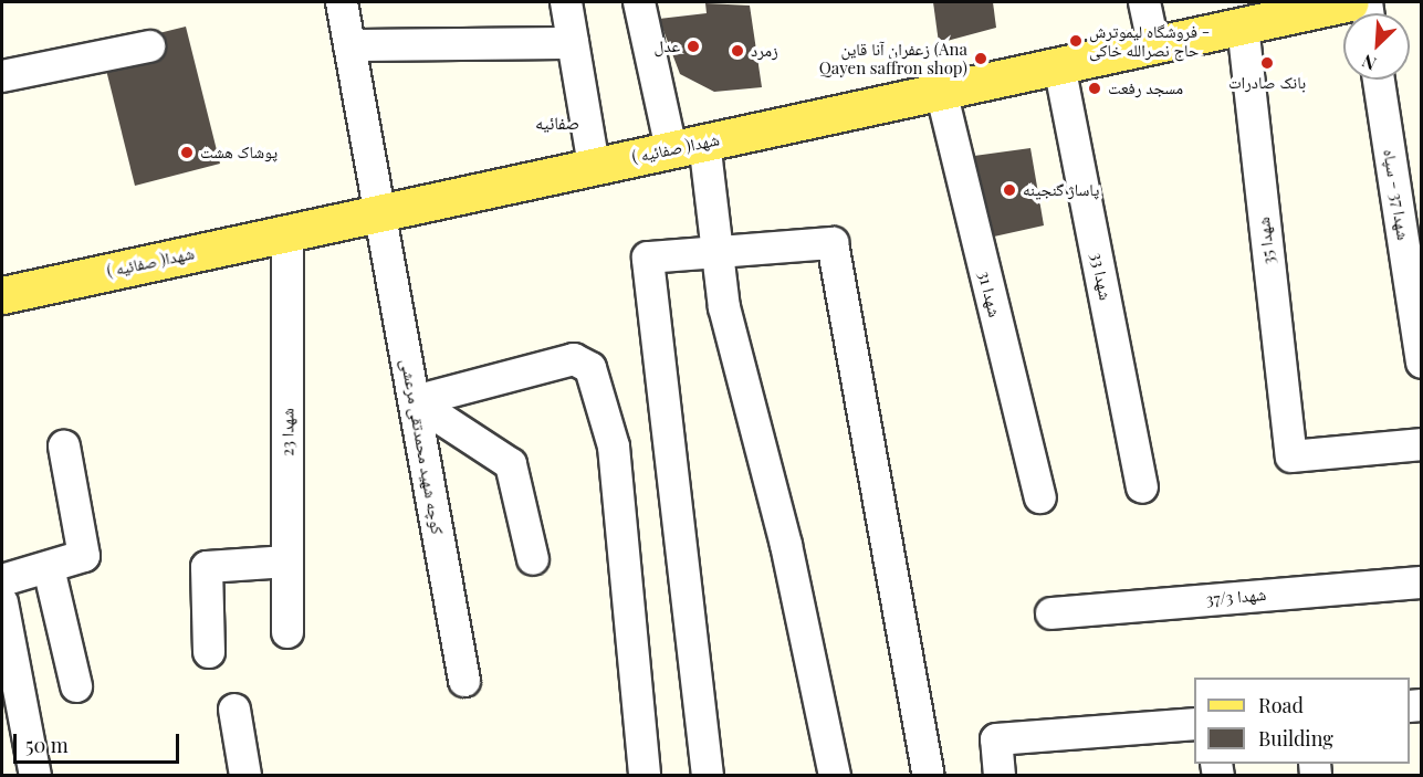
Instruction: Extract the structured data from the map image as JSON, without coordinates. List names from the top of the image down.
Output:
{
  "streets": {
    "main road": ["شهدا( صفائیه )"],
    "street": [
      "شهدا 37 - سپاه",
      "شهدا 35",
      "شهدا 33",
      "شهدا 31",
      "شهدا 23",
      "کوچه شهید محمدتقی مرعشی",
      "شهدا 37/3"
    ]
  },
  "crossings": [
    ["شهدا( صفائیه )", "شهدا 35"],
    ["شهدا( صفائیه )", "شهدا 33"],
    ["شهدا( صفائیه )", "شهدا 31"],
    ["شهدا( صفائیه )", "شهدا 23"],
    ["شهدا( صفائیه )", "کوچه شهید محمدتقی مرعشی"]
  ],
  "districts": ["صفائیه"],
  "places": [
    "فروشگاه لیموترش - حاج نصرالله خاکی",
    "عدل",
    "زمرد",
    "زعفران آنا قاین (Ana Qayen saffron shop)",
    "بانک صادرات",
    "مسجد رفعت",
    "پوشاک هشت",
    "پاساژ گنجینه"
  ],
  "legend": ["Road", "Building"],
  "scale_bar": "50 m",
  "north": "bottom left"
}
